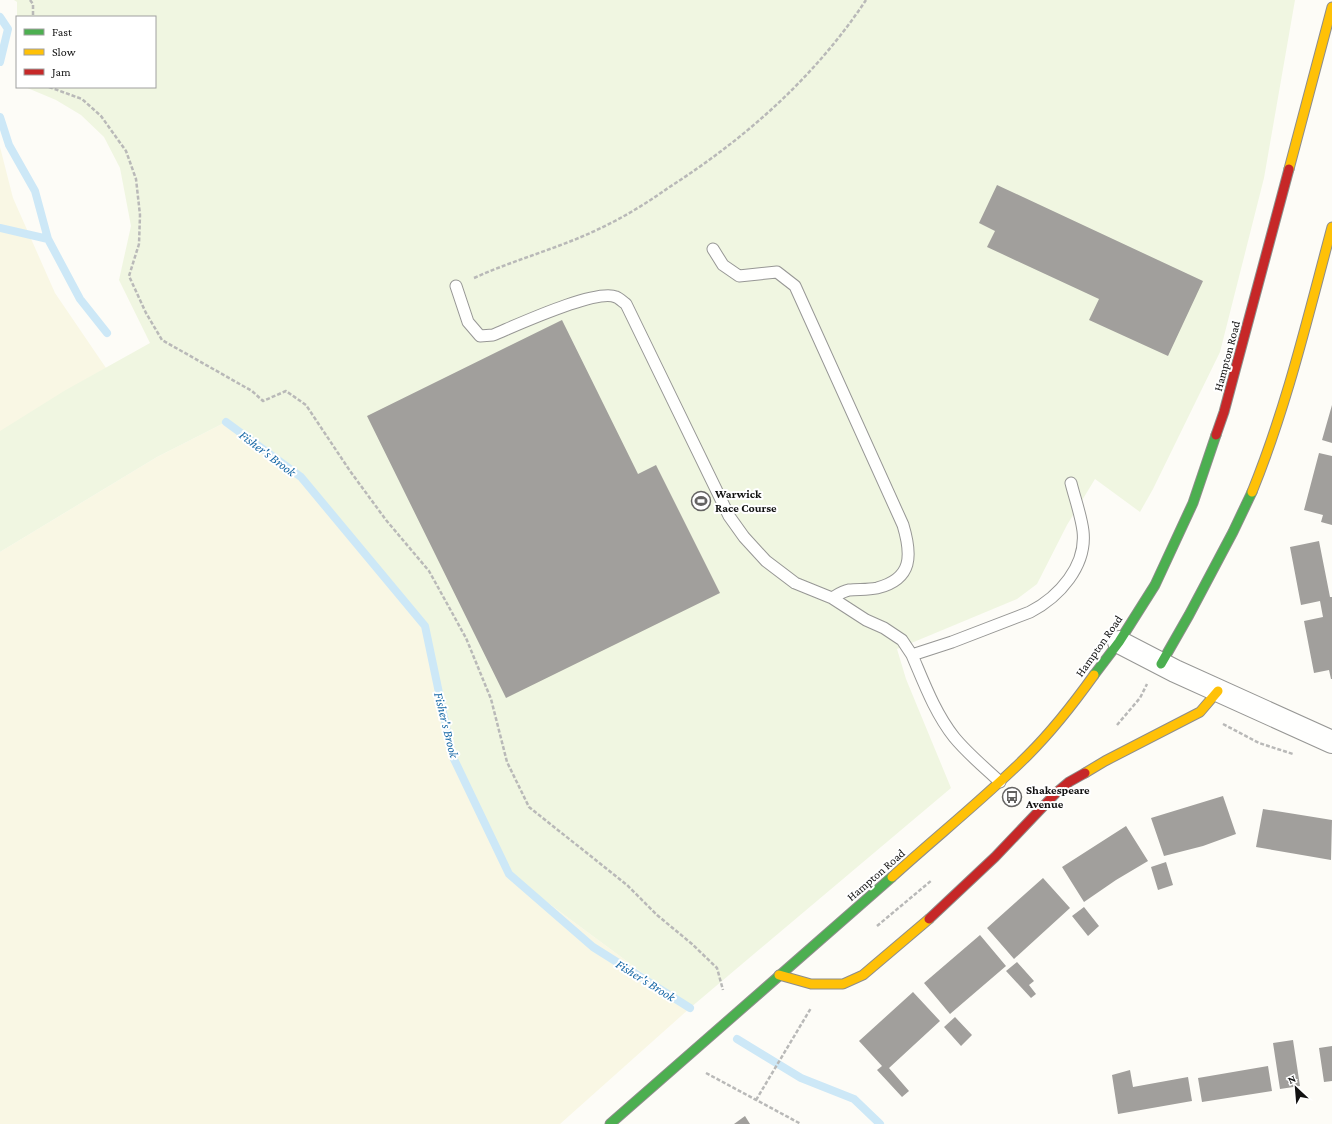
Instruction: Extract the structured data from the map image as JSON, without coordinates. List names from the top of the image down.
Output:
{
  "streets": {
    "main road": ["Hampton Road"]
  },
  "water": ["Fisher's Brook"],
  "places": {
    "sports": ["Warwick Race Course"],
    "bus stop": ["Shakespeare Avenue"]
  },
  "legend": ["Fast", "Slow", "Jam"],
  "north": "top left"
}
